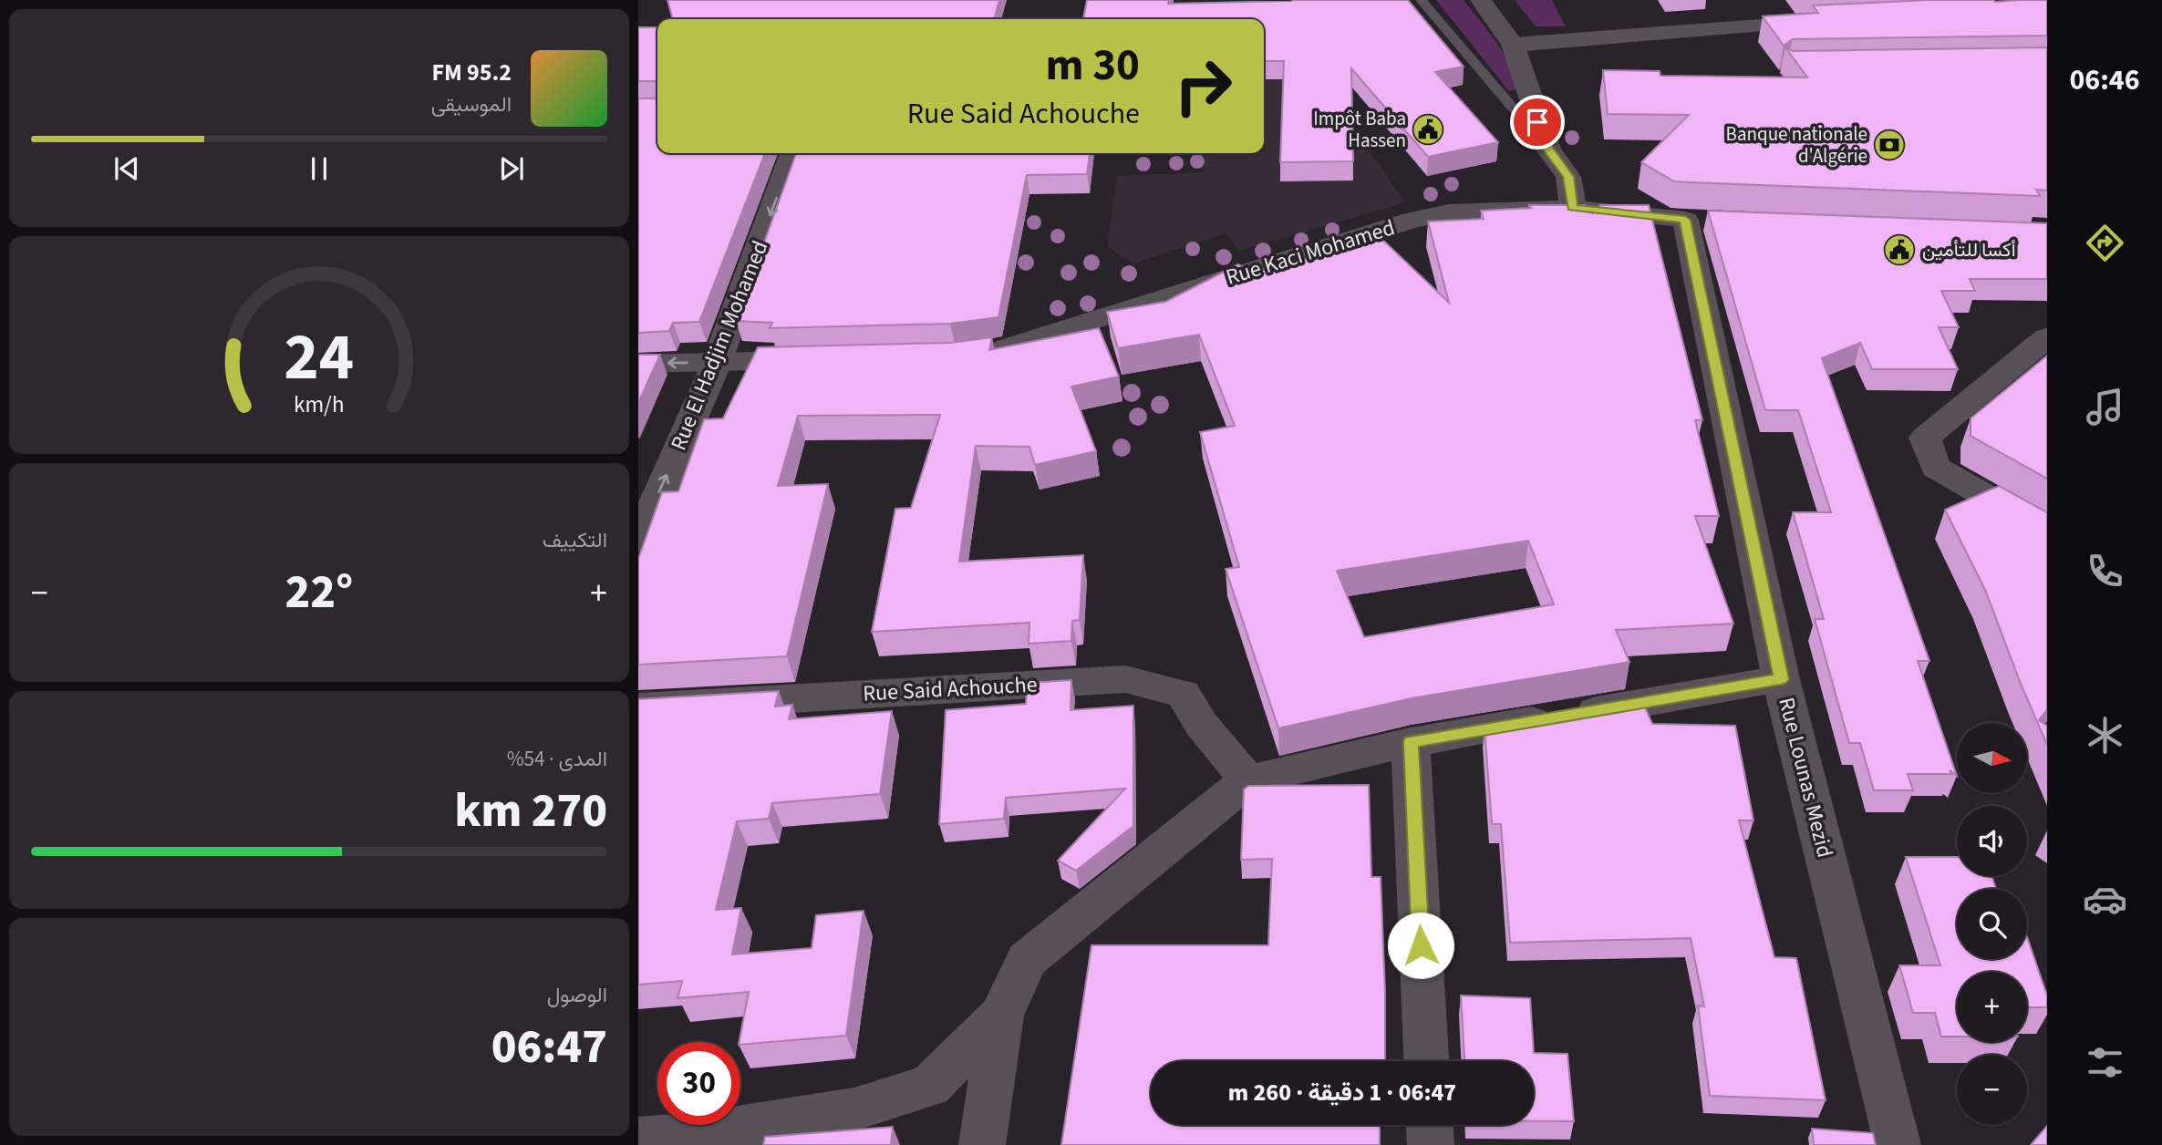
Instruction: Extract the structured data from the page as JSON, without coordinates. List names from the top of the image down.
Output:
{
  "streets": {
    "street": [
      "Rue Kaci Mohamed",
      "Rue El Hadjim Mohamed",
      "Rue Said Achouche",
      "Rue Lounas Mezid"
    ]
  },
  "crossings": [
    ["Rue Kaci Mohamed", "Rue Lounas Mezid"]
  ],
  "places": {
    "public building": ["Impôt Baba Hassen", "أكسا للتأمين"],
    "bank": ["Banque nationale d'Algérie"]
  },
  "north": "right",
  "page": {
    "tabs": "06:46",
    "turn": ["30 m", "Rue Said Achouche"],
    "song": ["95.2 FM", "الموسيقى"],
    "tile": [
      "التكييف",
      ["المدى · 54%", "270 km"],
      ["الوصول", "06:47"]
    ],
    "heat": ["−", "22°", "+"],
    "map_buttons": ["+", "−"],
    "limit": "30",
    "trip": "06:47 · 1 دقيقة · 260 m",
    "gauge": ["24", "km/h"]
  }
}
